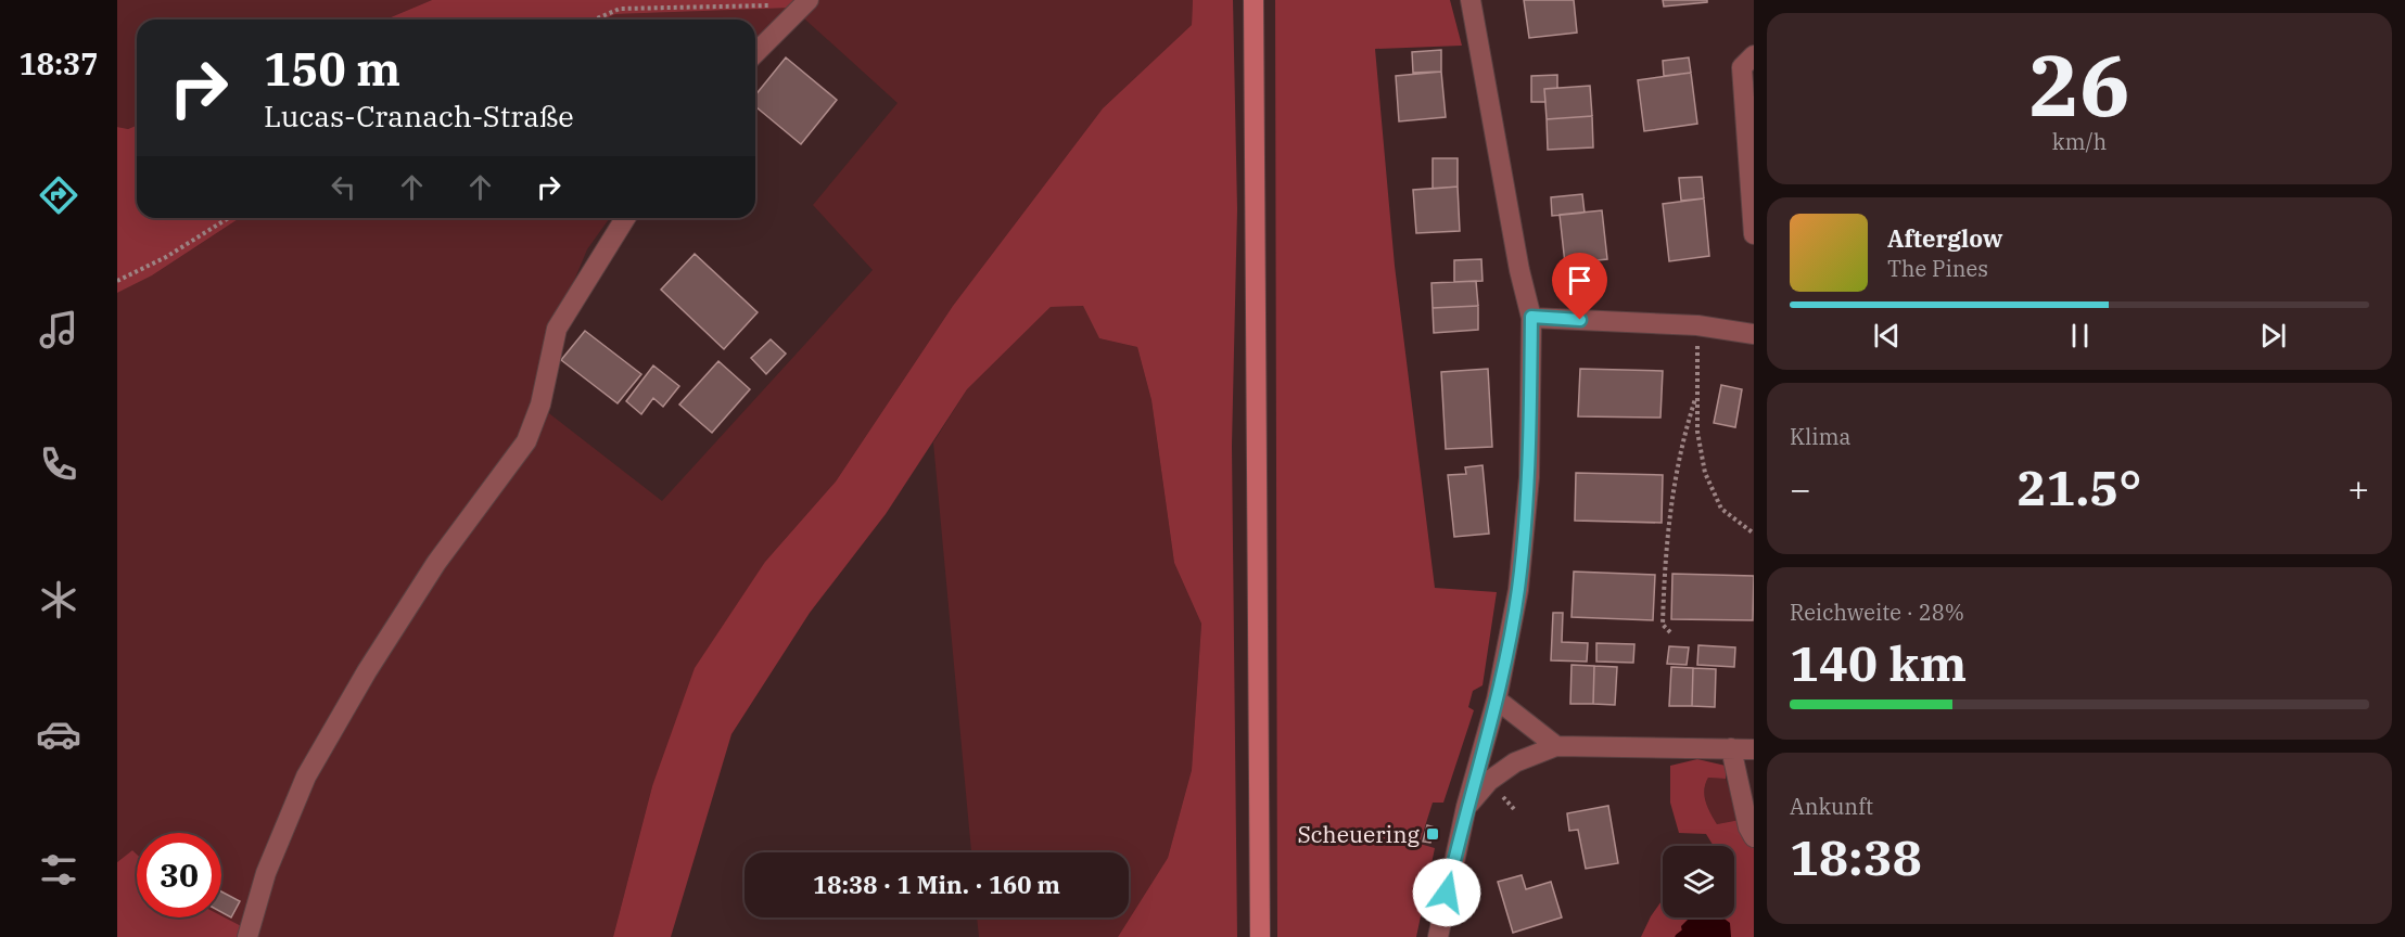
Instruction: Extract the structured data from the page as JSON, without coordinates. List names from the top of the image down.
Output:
{
  "places": {
    "transit": ["Scheuering"]
  },
  "page": {
    "tabs": "18:37",
    "tile": [
      ["26", "km/h"],
      "Klima",
      ["Reichweite · 28%", "140 km"],
      ["Ankunft", "18:38"]
    ],
    "turn": ["150 m", "Lucas-Cranach-Straße"],
    "song": ["Afterglow", "The Pines"],
    "heat": ["−", "21.5°", "+"],
    "limit": "30",
    "trip": "18:38 · 1 Min. · 160 m"
  }
}
